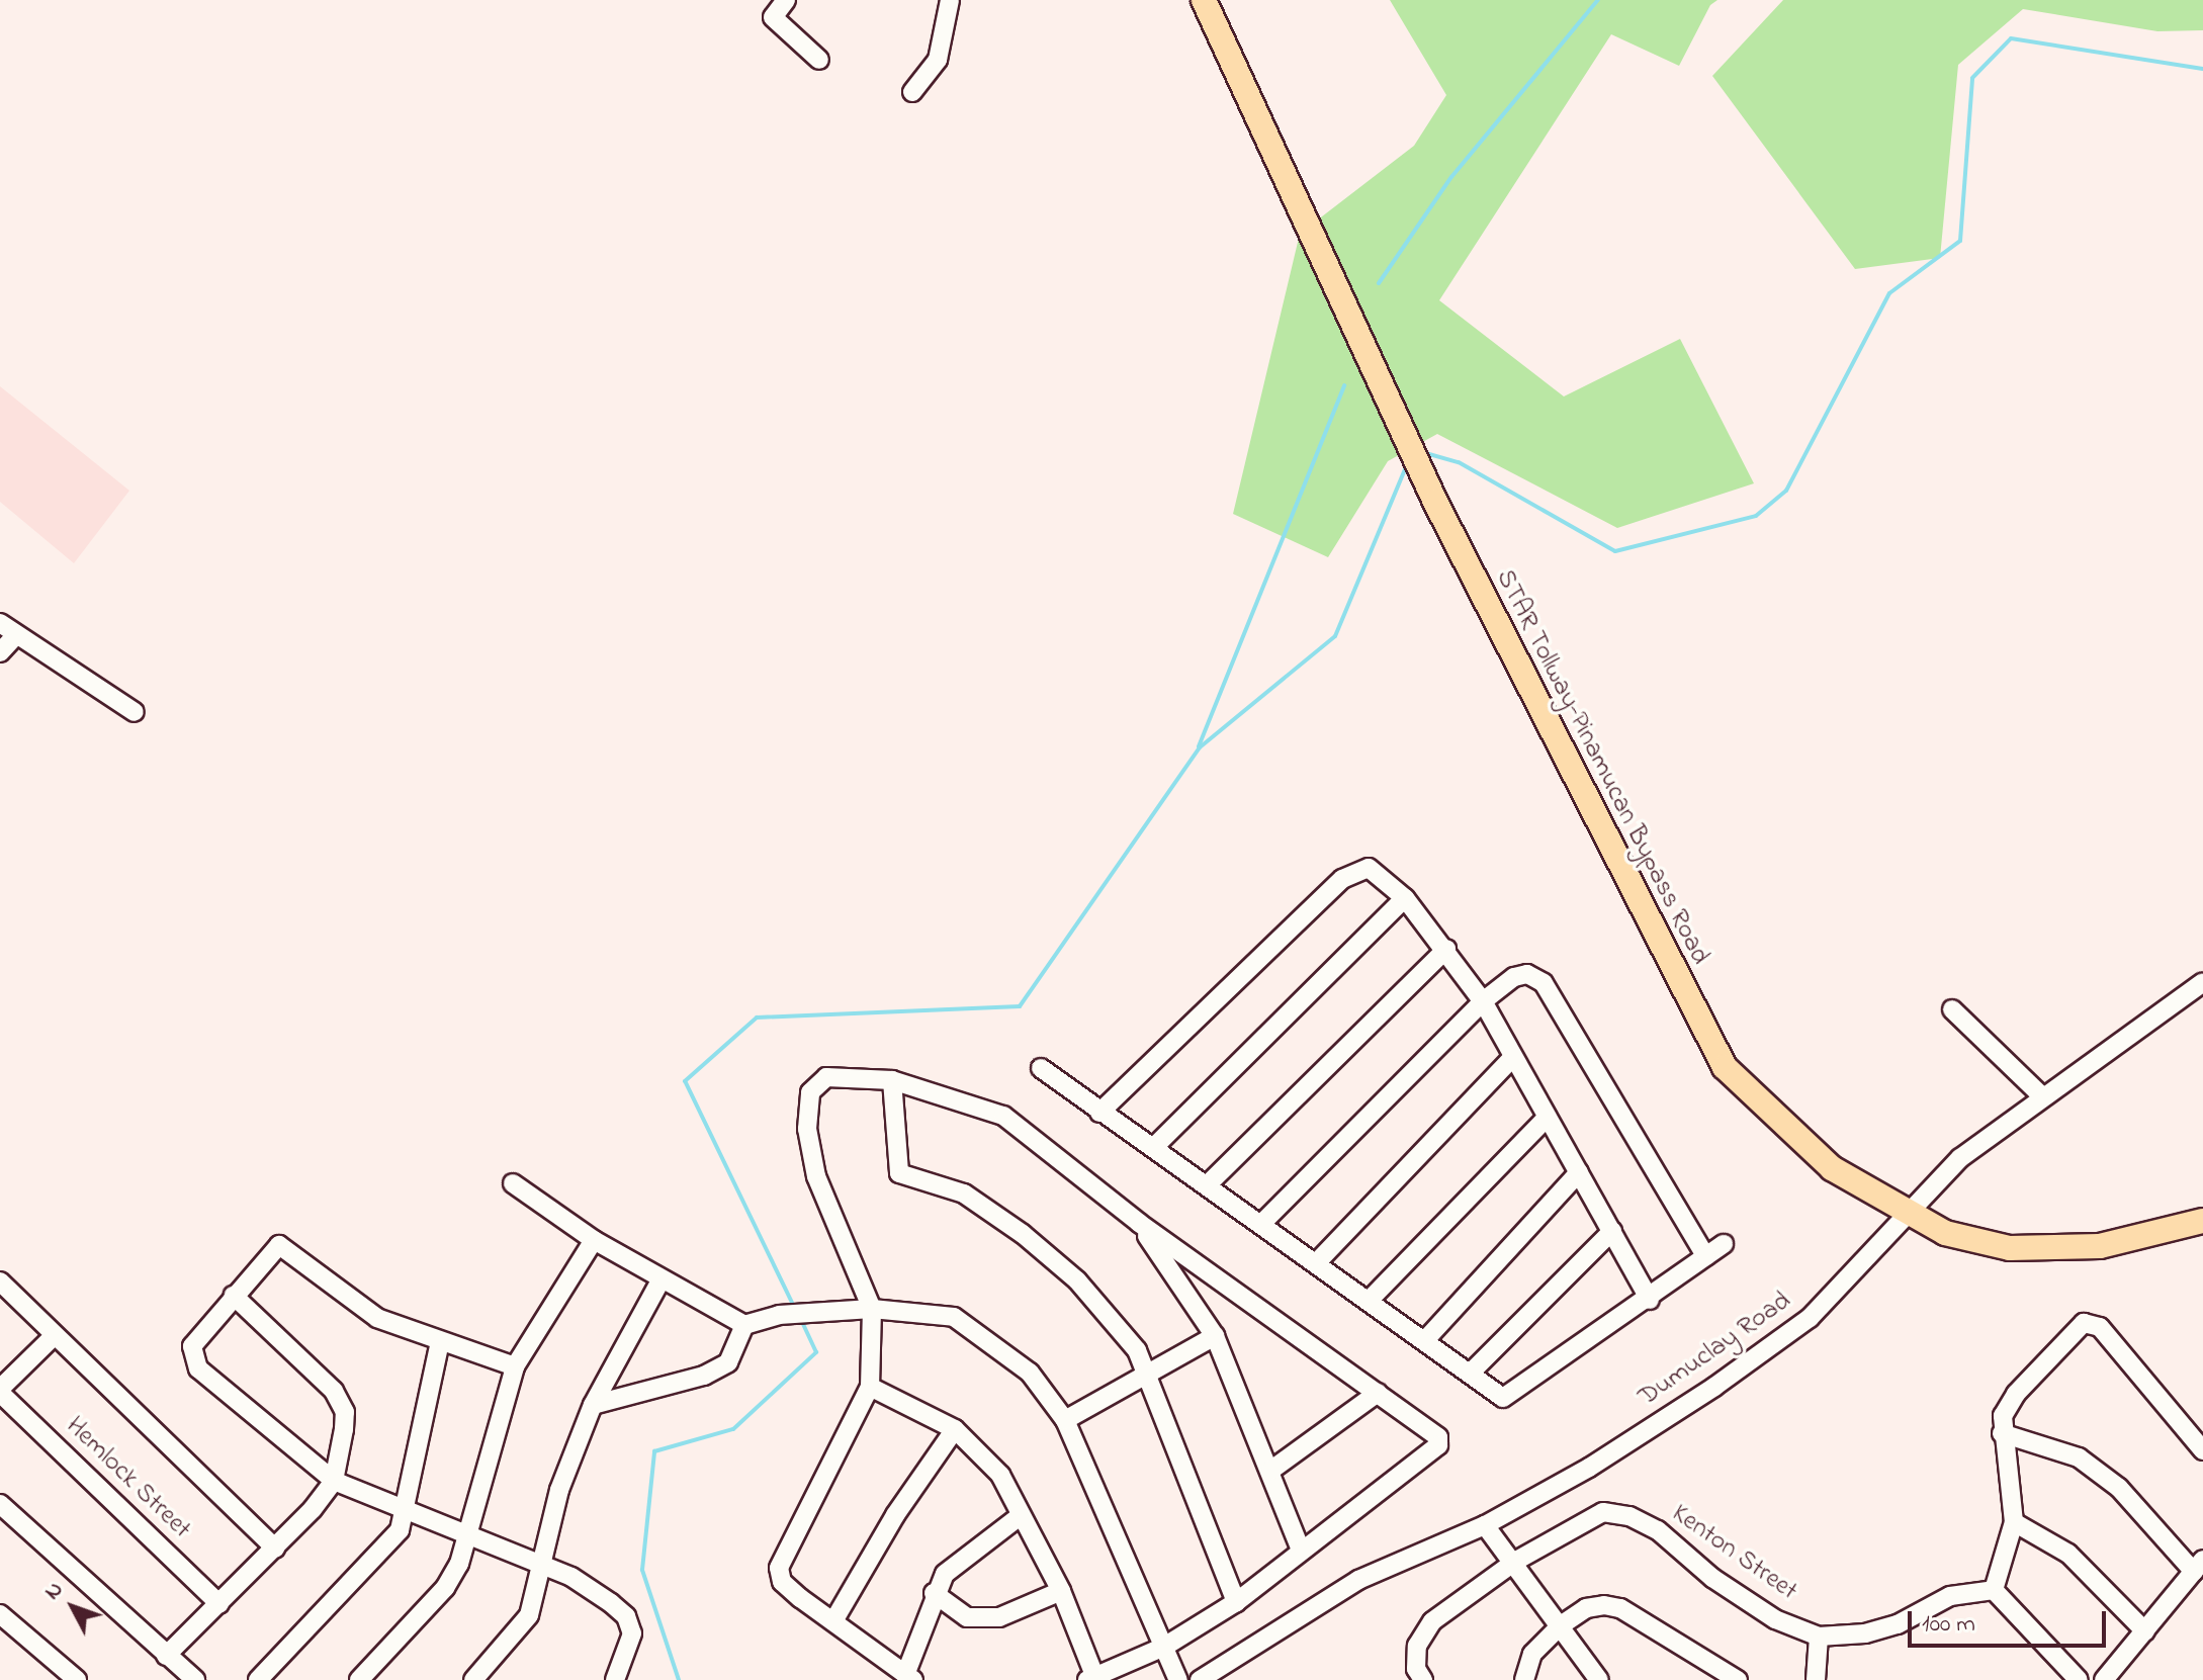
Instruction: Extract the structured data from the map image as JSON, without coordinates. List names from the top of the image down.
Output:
{
  "streets": {
    "main road": ["STAR Tollway-Pinamucan Bypass Road"],
    "street": ["Dumuclay Road", "Hemlock Street", "Kenton Street"]
  },
  "crossings": [
    ["STAR Tollway-Pinamucan Bypass Road", "Dumuclay Road"]
  ],
  "scale_bar": "100 m",
  "north": "top left"
}
